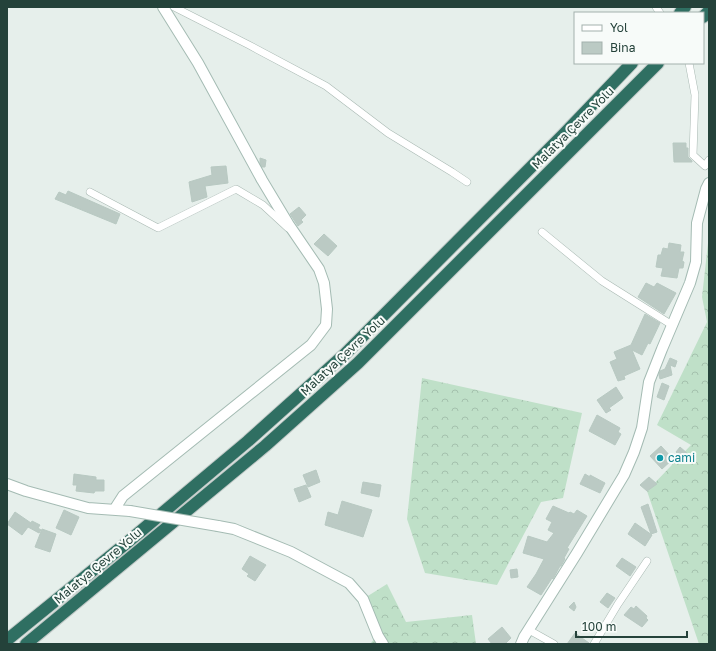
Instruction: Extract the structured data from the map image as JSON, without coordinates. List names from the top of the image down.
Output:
{
  "streets": {
    "highway": ["Malatya Çevre Yolu"]
  },
  "places": ["cami"],
  "legend": ["Yol", "Bina"],
  "scale_bar": "100 m"
}
